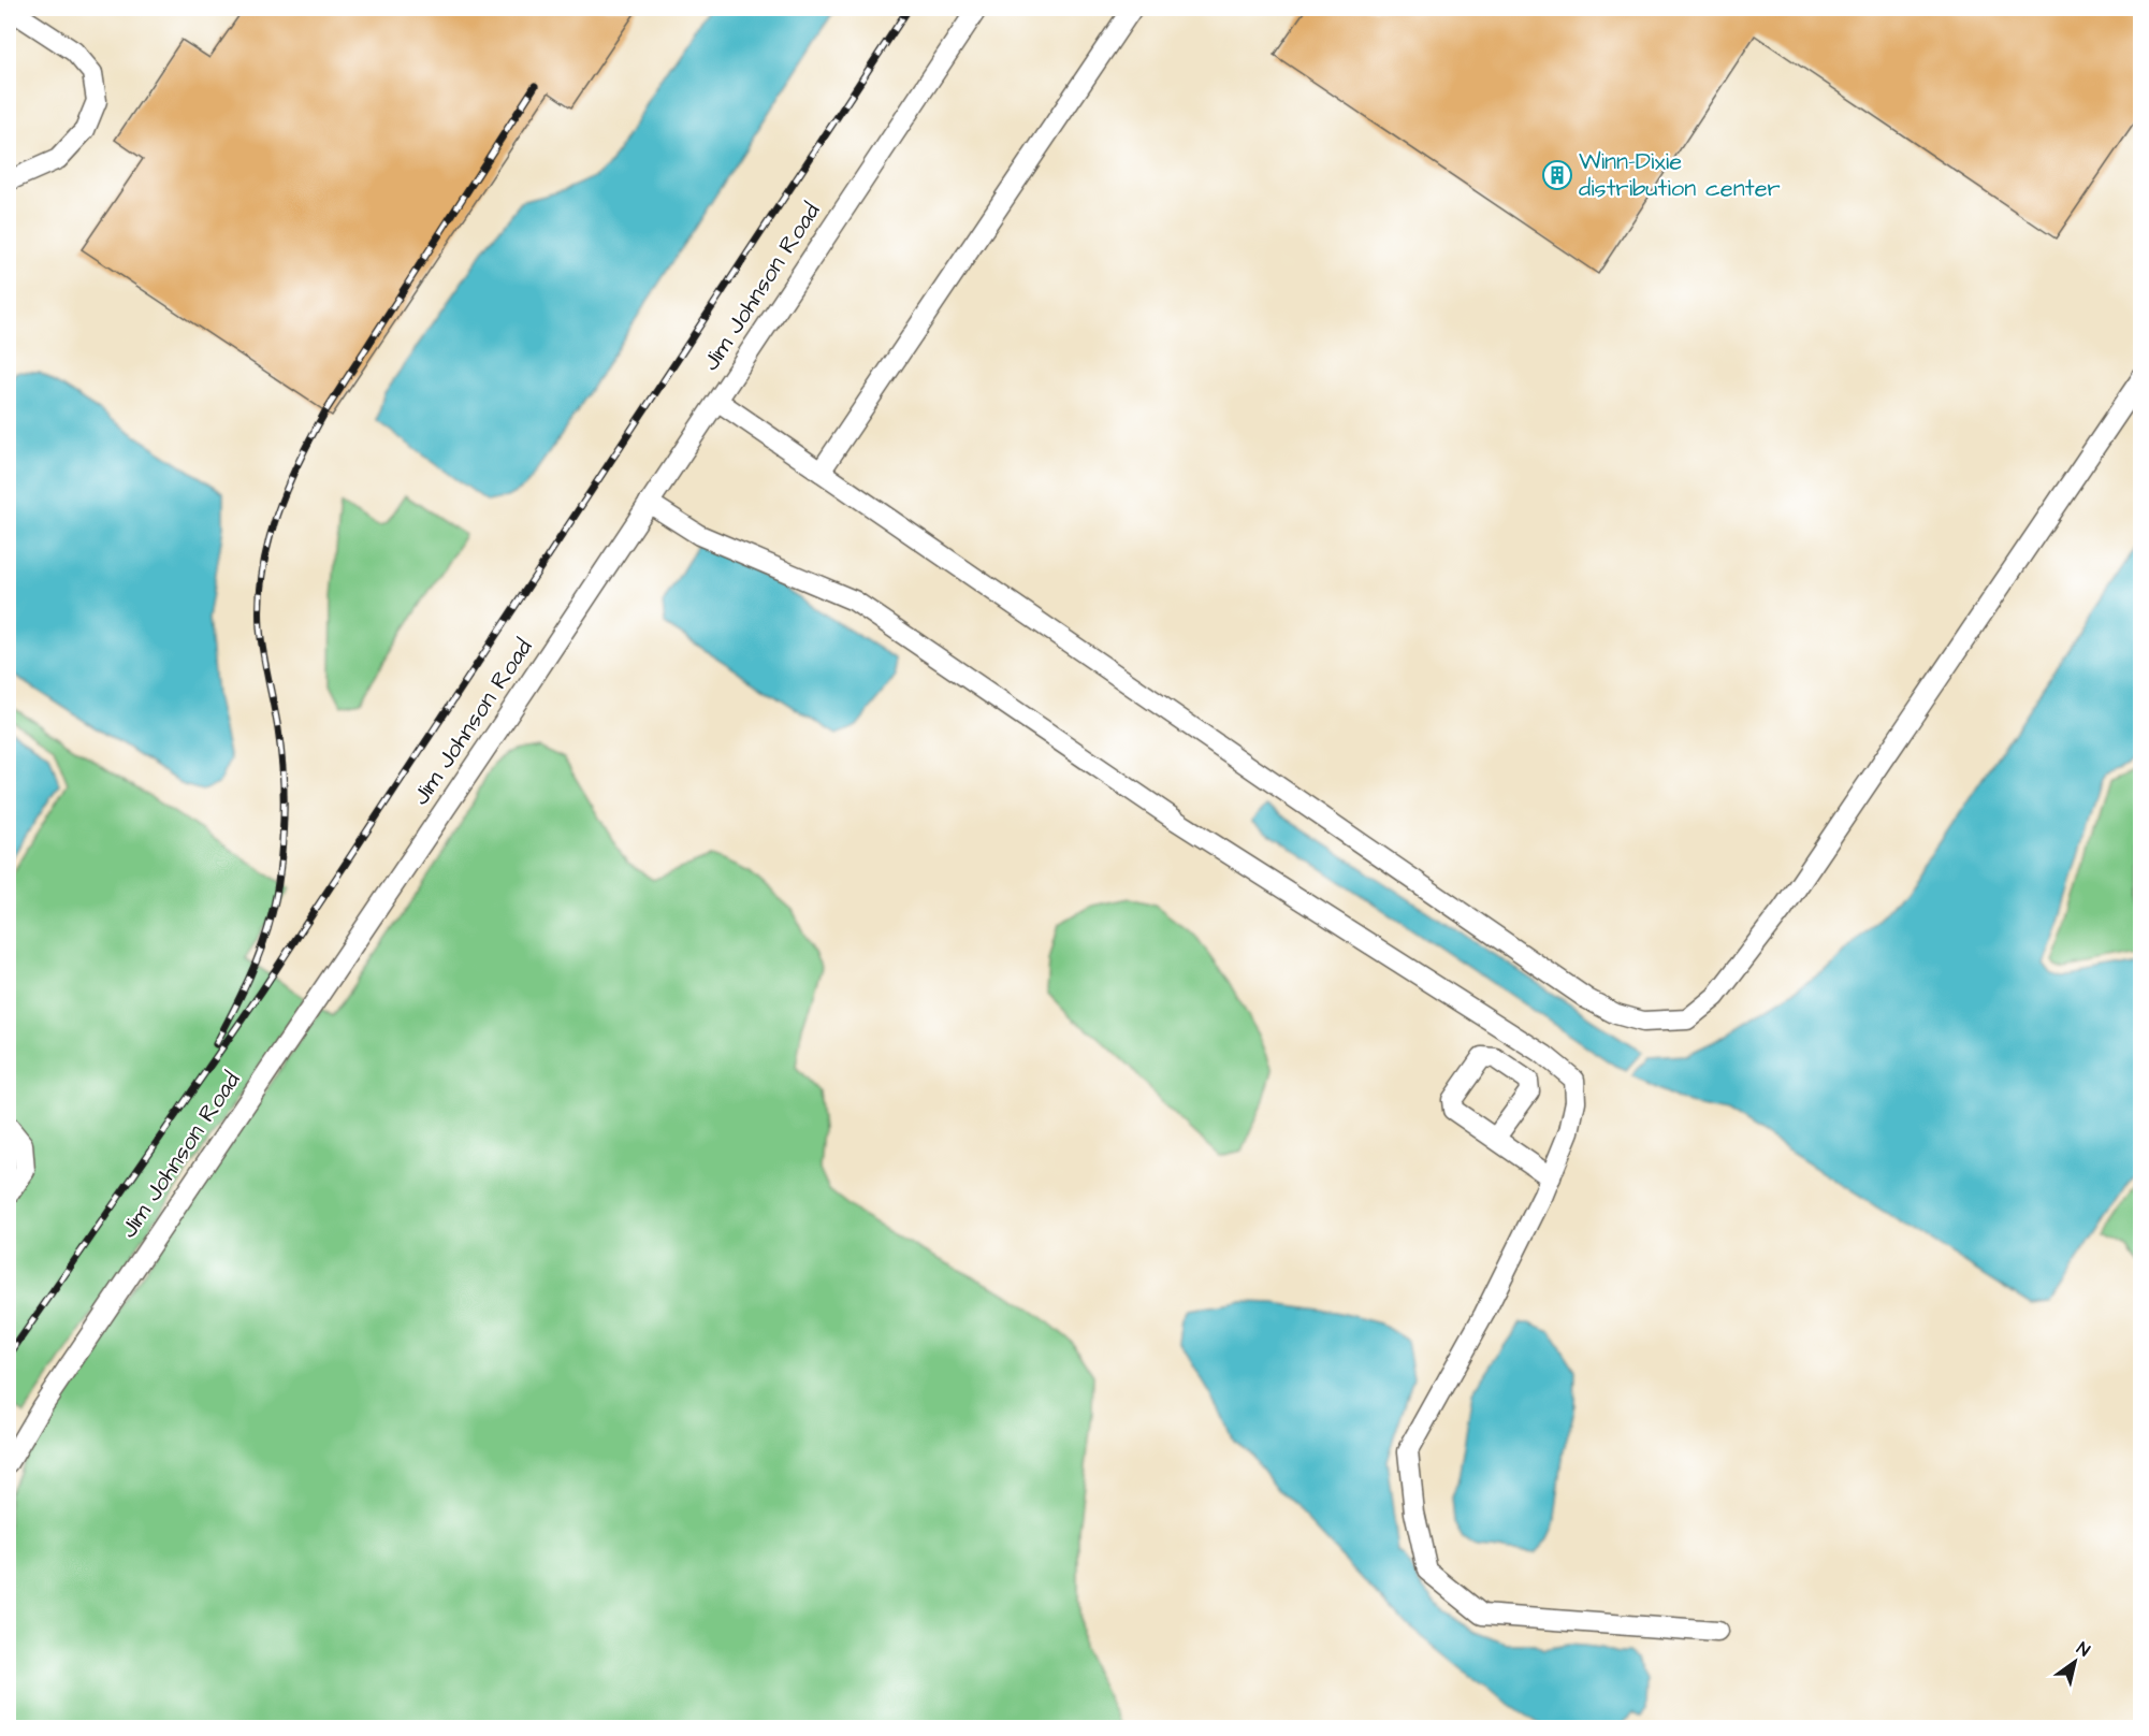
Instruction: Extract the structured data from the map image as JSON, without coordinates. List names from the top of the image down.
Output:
{
  "streets": {
    "street": ["Jim Johnson Road"]
  },
  "places": {
    "building": ["Winn-Dixie distribution center"]
  },
  "north": "top right"
}
